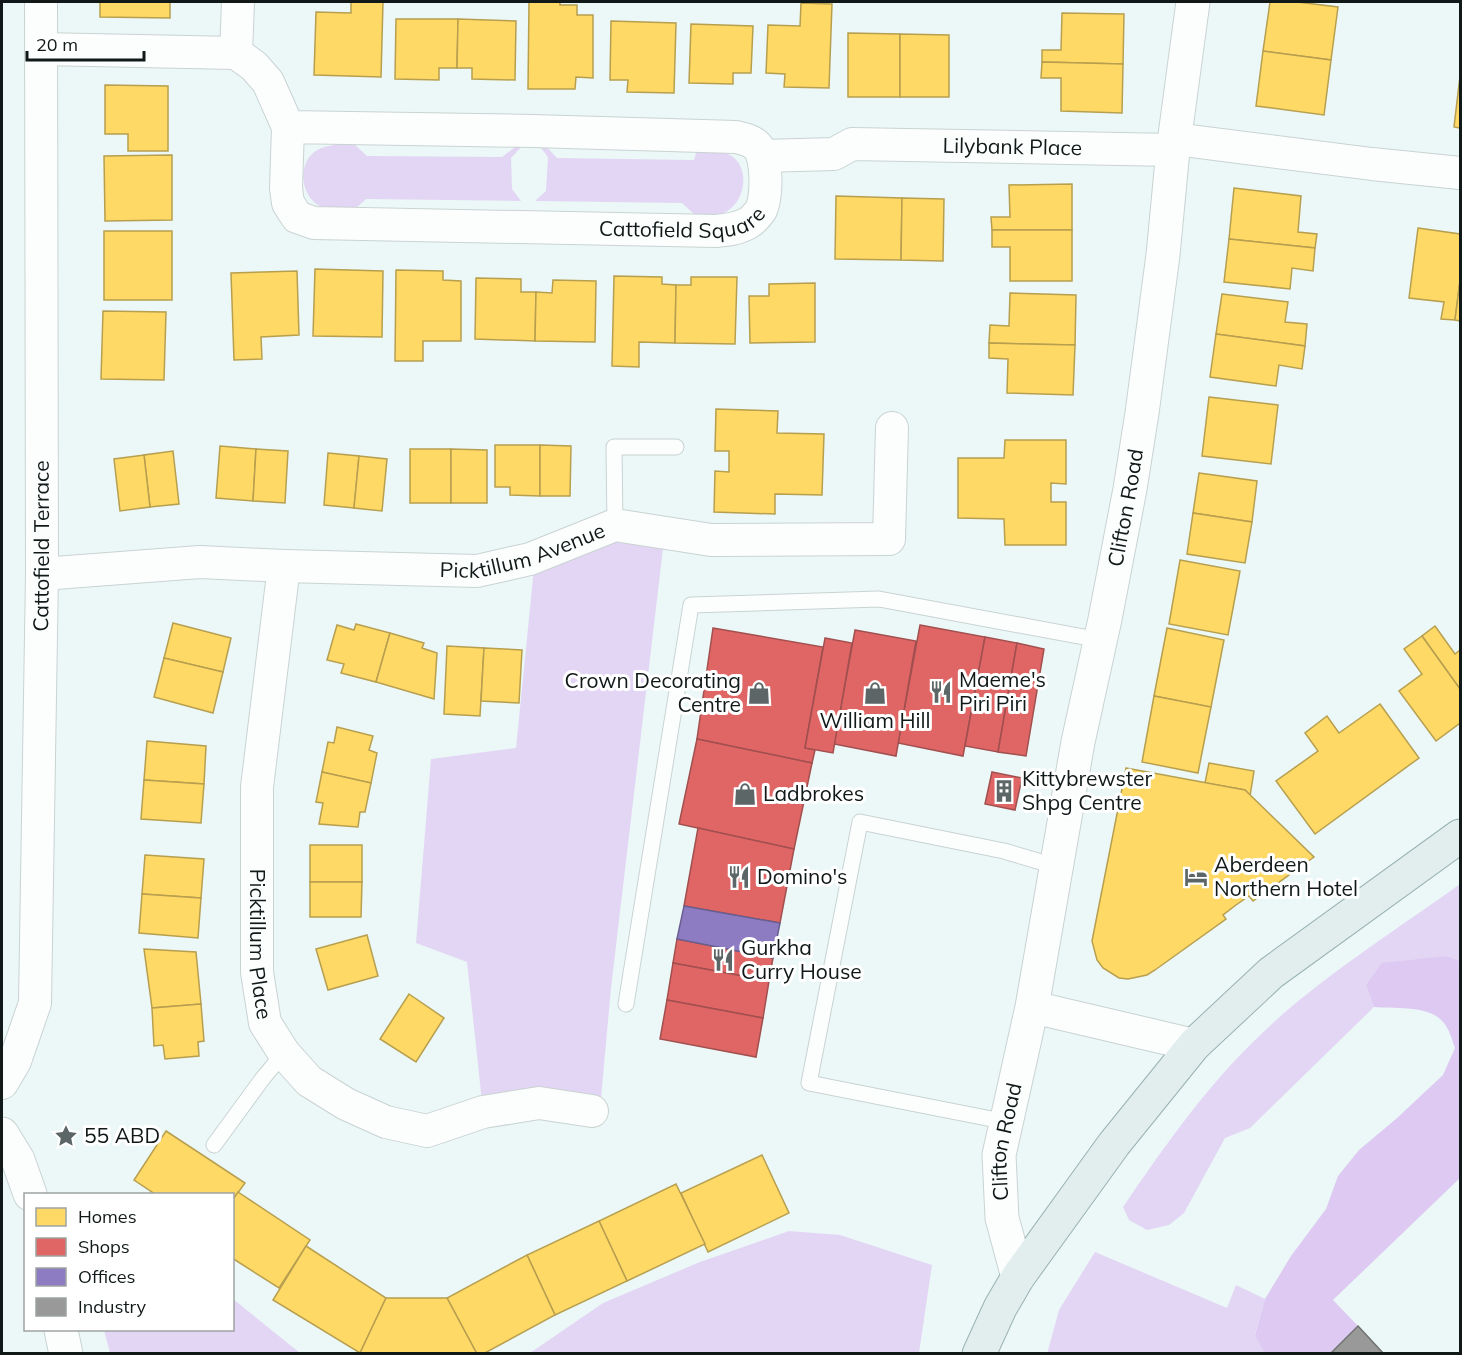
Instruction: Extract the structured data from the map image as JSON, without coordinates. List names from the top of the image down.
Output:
{
  "streets": {
    "street": [
      "Lilybank Place",
      "Cattofield Square",
      "Clifton Road",
      "Cattofield Terrace",
      "Picktillum Avenue",
      "Picktillum Place"
    ]
  },
  "crossings": [
    ["Lilybank Place", "Cattofield Square"],
    ["Lilybank Place", "Clifton Road"],
    ["Cattofield Terrace", "Picktillum Avenue"],
    ["Picktillum Avenue", "Picktillum Place"]
  ],
  "places": {
    "restaurant": ["Maeme's Piri Piri", "Domino's", "Gurkha Curry House"],
    "shop": ["Crown Decorating Centre", "William Hill", "Ladbrokes"],
    "building": ["Kittybrewster Shpg Centre"],
    "hotel": ["Aberdeen Northern Hotel"],
    "place": ["55 ABD"]
  },
  "legend": [
    "Homes",
    "Shops",
    "Offices",
    "Industry"
  ],
  "scale_bar": "20 m"
}
